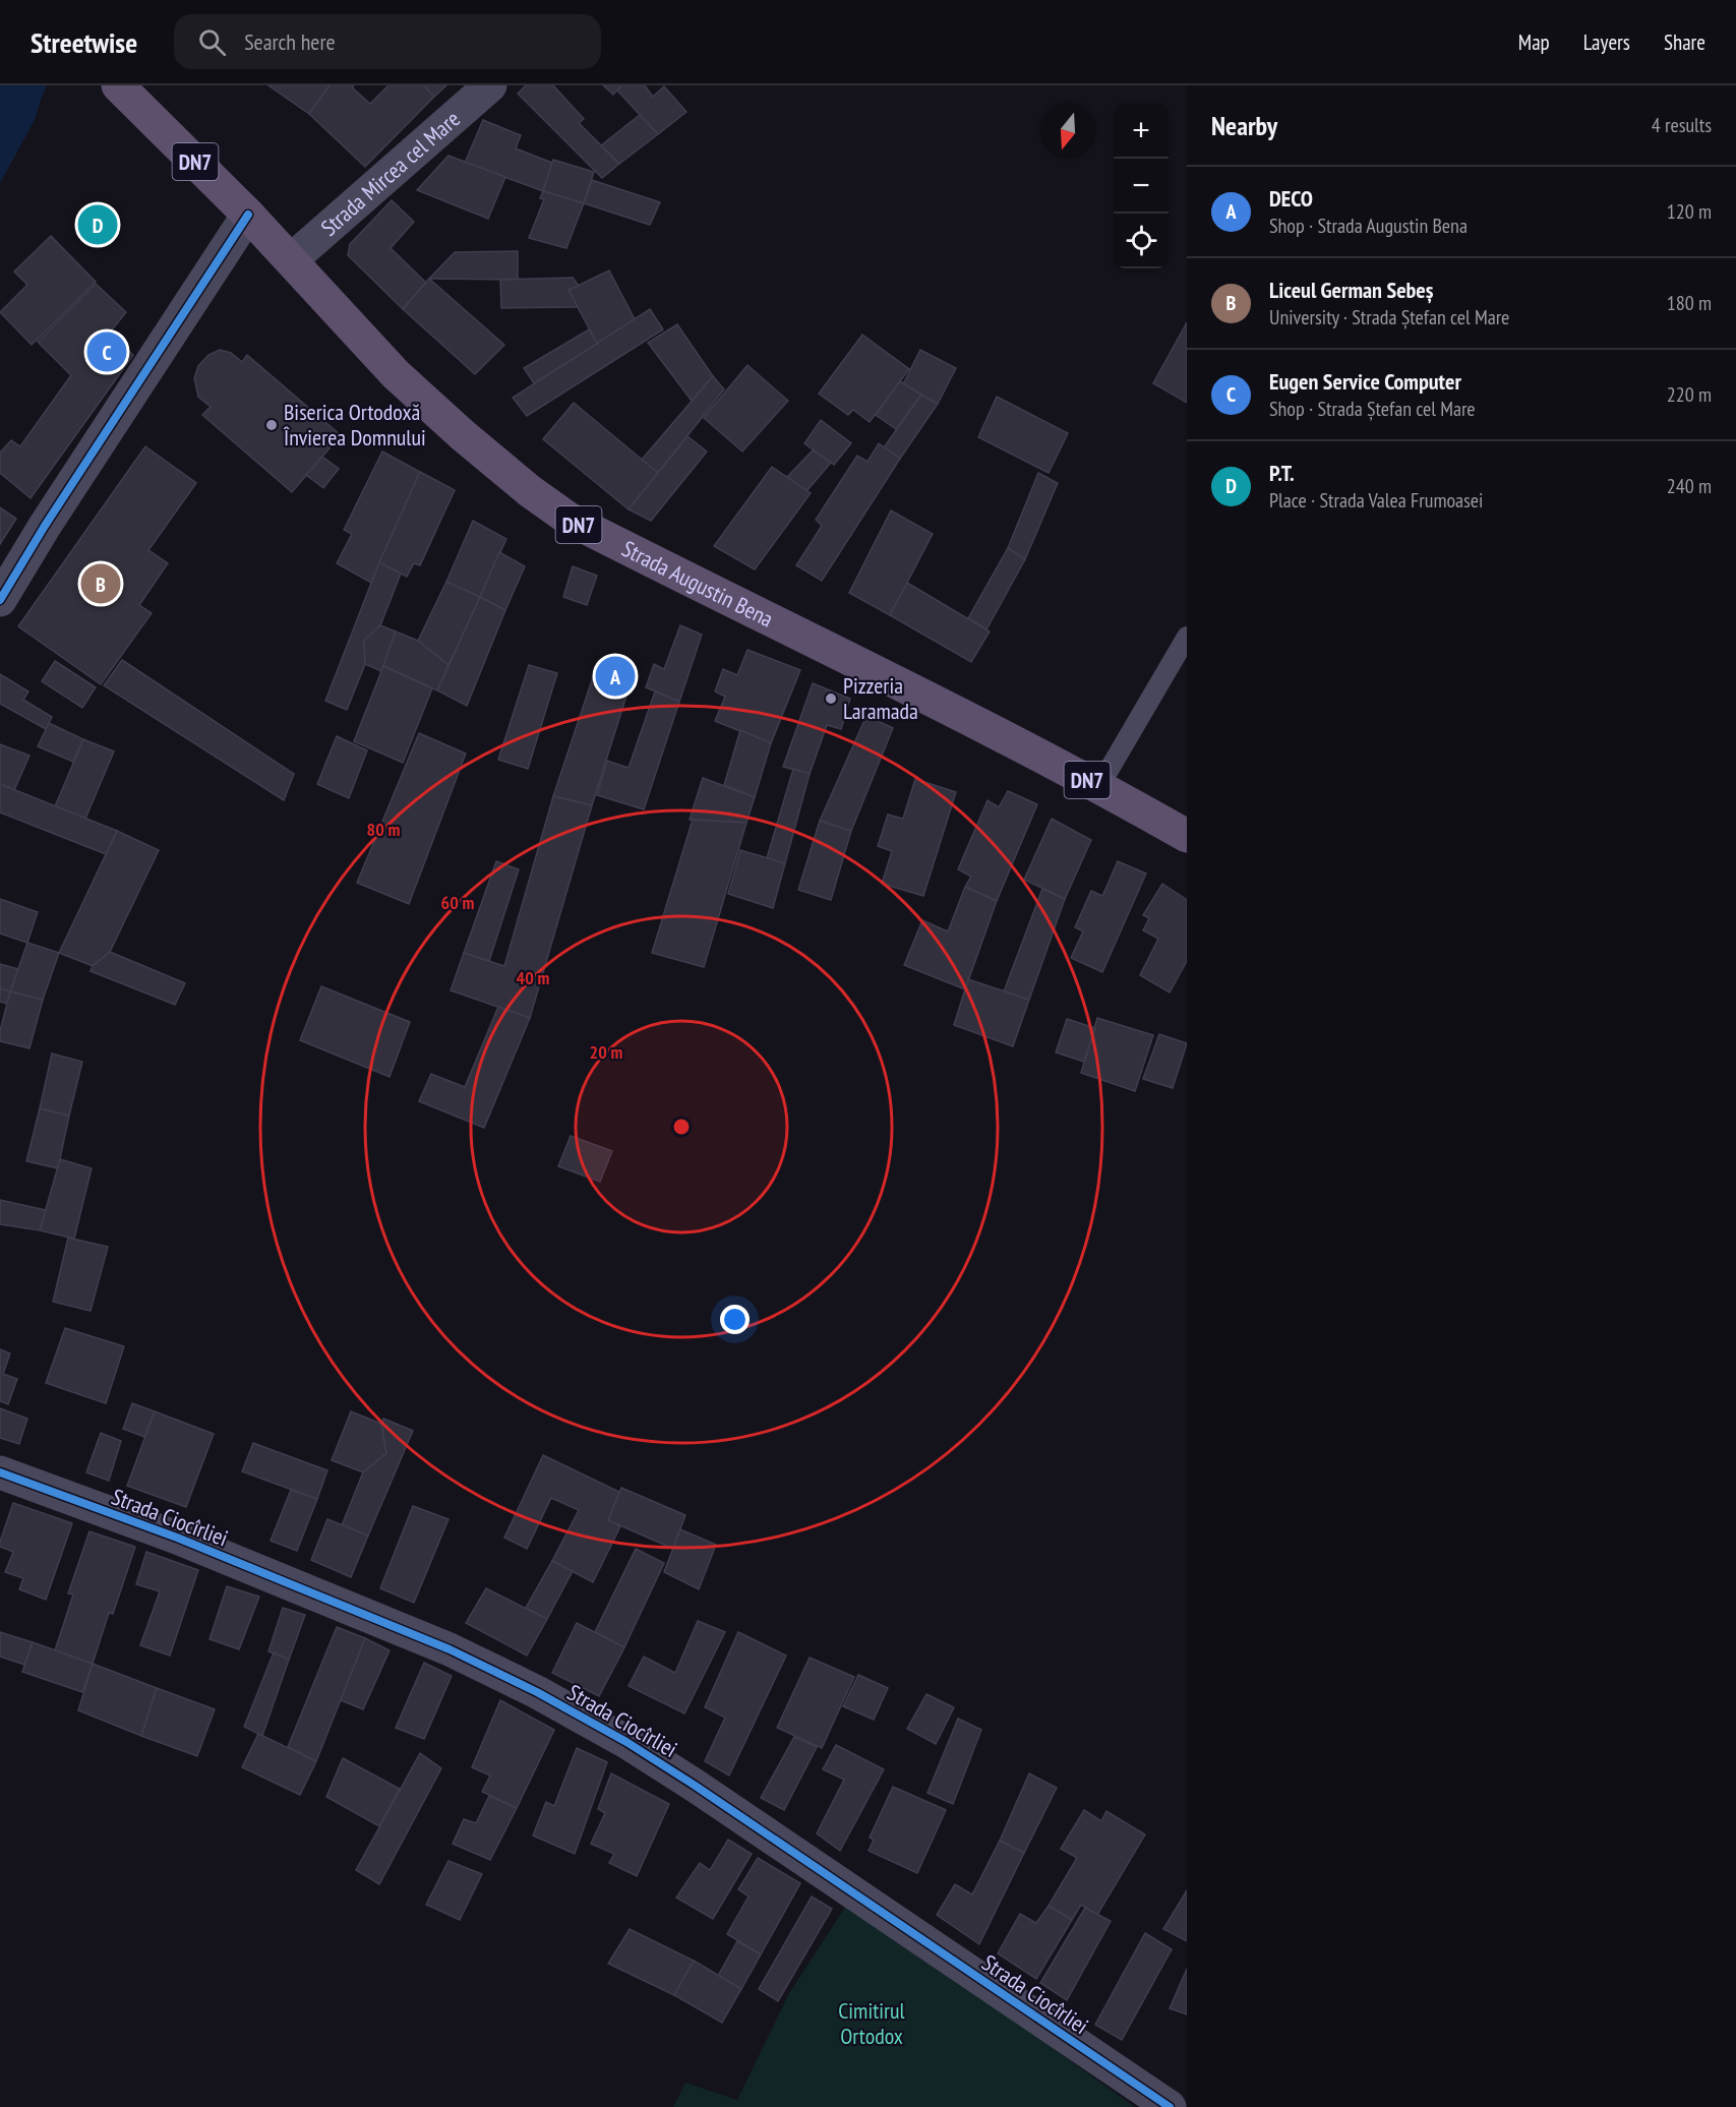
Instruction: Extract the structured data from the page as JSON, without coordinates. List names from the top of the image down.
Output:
{
  "streets": {
    "main road": ["DN7", "Strada Augustin Bena"],
    "street": ["Strada Mircea cel Mare", "Strada Ciocîrliei"]
  },
  "crossings": [
    ["DN7", "Strada Augustin Bena"],
    ["Strada Mircea cel Mare", "Strada Augustin Bena"]
  ],
  "parks": ["Cimitirul Ortodox"],
  "places": ["Biserica Ortodoxă Învierea Domnului", "Pizzeria Laramada"],
  "north": "bottom",
  "page": {
    "header": "Streetwise",
    "search": "Search here",
    "nav": ["Map", "Layers", "Share"],
    "heading": ["Nearby", "4 results"],
    "map_buttons": ["+", "−"],
    "list": [
      {
        "mark": "A",
        "name": "DECO",
        "note": "Shop · Strada Augustin Bena",
        "value": "120 m"
      },
      {
        "mark": "B",
        "name": "Liceul German Sebeș",
        "note": "University · Strada Ștefan cel Mare",
        "value": "180 m"
      },
      {
        "mark": "C",
        "name": "Eugen Service Computer",
        "note": "Shop · Strada Ștefan cel Mare",
        "value": "220 m"
      },
      {
        "mark": "D",
        "name": "P.T.",
        "note": "Place · Strada Valea Frumoasei",
        "value": "240 m"
      }
    ],
    "pins": [
      "D",
      "C",
      "B",
      "A"
    ]
  },
  "rings": [
    "80 m",
    "60 m",
    "40 m",
    "20 m"
  ]
}
